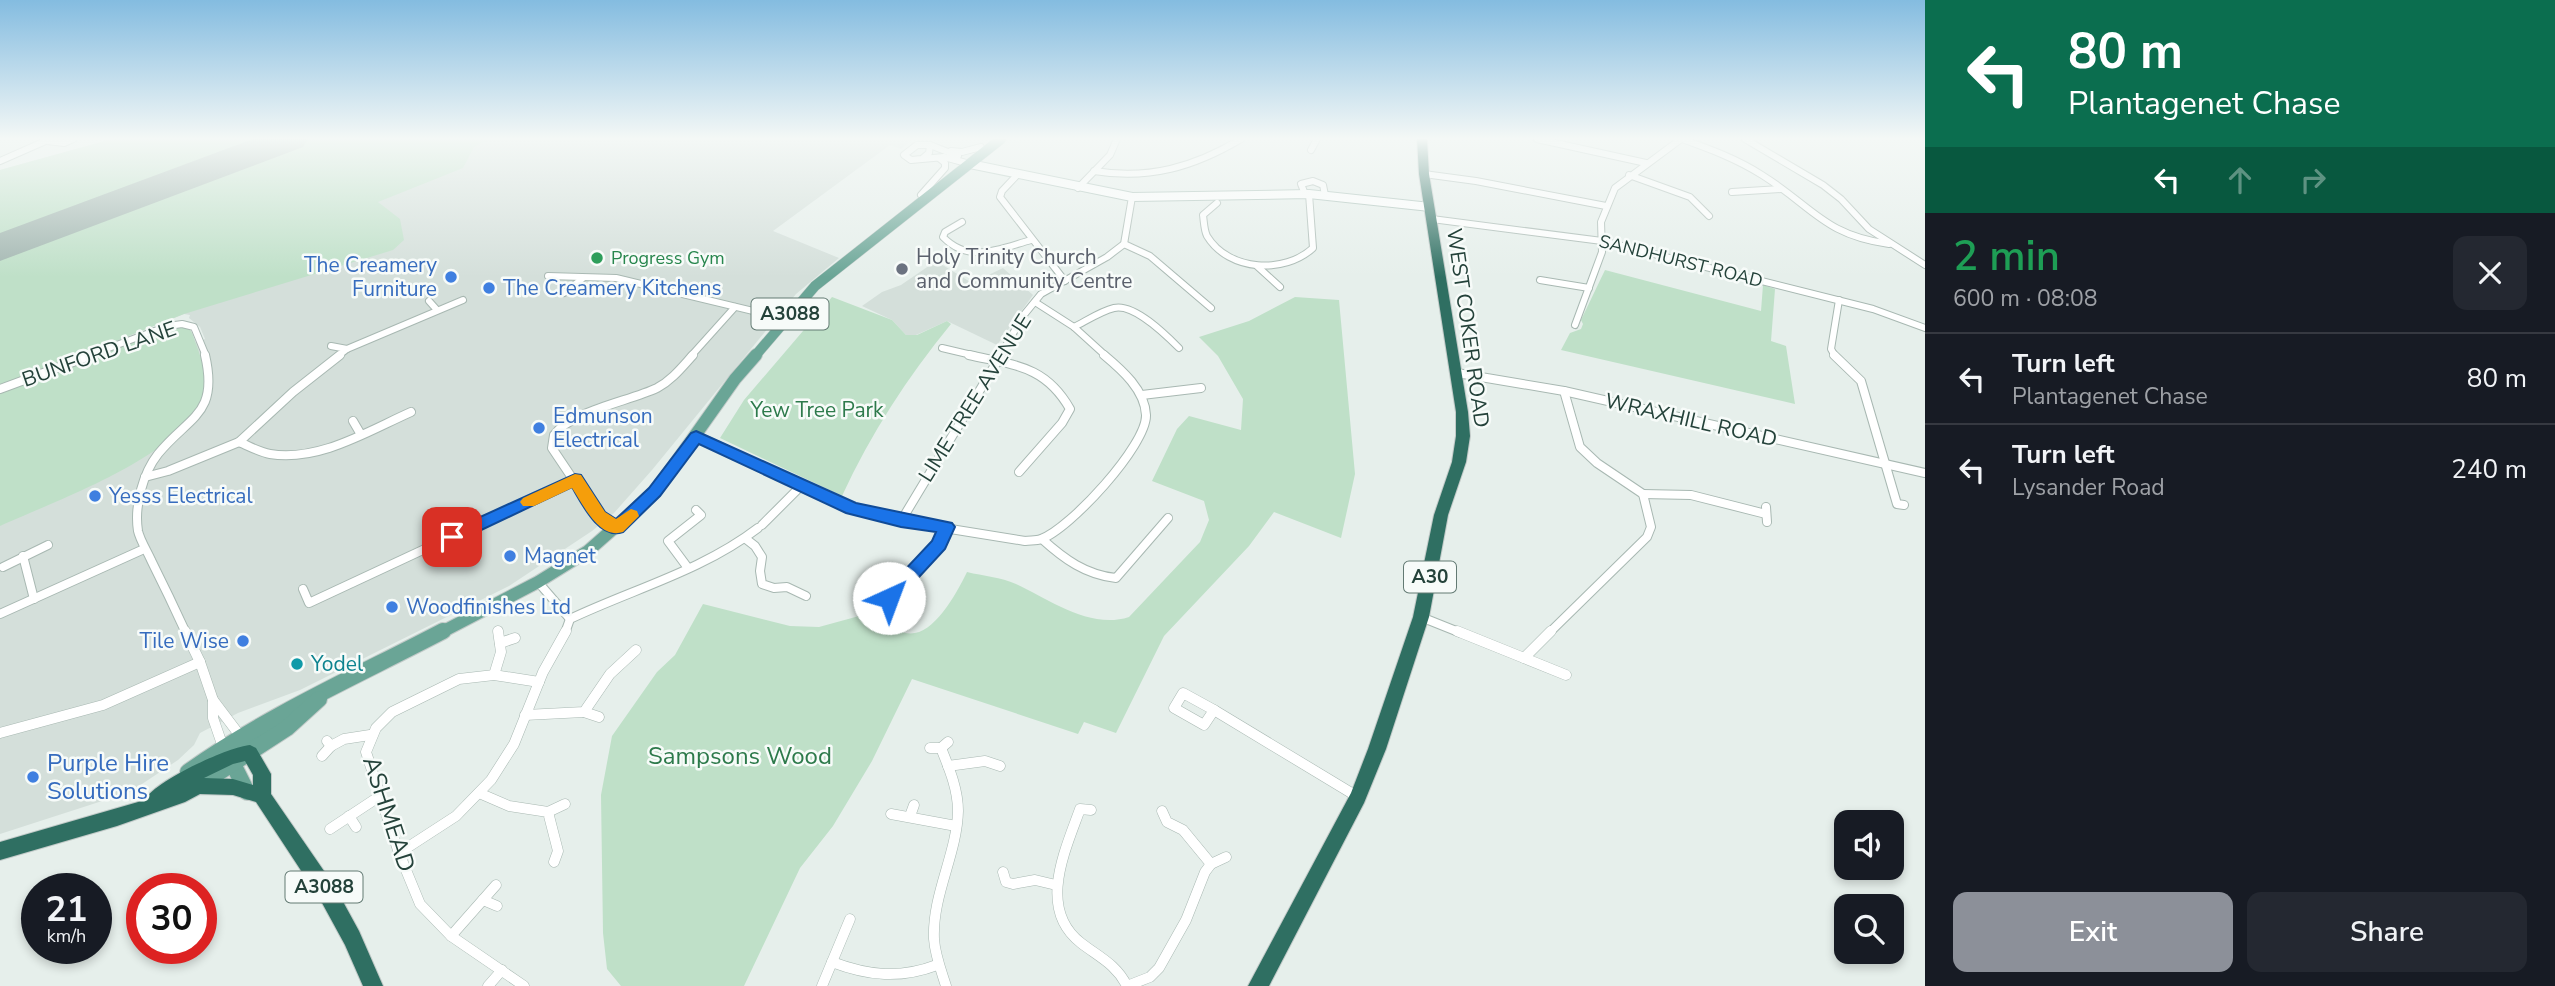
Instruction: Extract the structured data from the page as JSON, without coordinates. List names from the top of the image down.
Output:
{
  "streets": {
    "highway": ["A3088", "WEST COKER ROAD", "A30"],
    "street": [
      "SANDHURST ROAD",
      "BUNFORD LANE",
      "LIME TREE AVENUE",
      "WRAXHILL ROAD",
      "ASHMEAD"
    ]
  },
  "crossings": [
    ["SANDHURST ROAD", "WEST COKER ROAD"],
    ["WEST COKER ROAD", "WRAXHILL ROAD"]
  ],
  "parks": ["Yew Tree Park", "Sampsons Wood"],
  "places": [
    "Progress Gym",
    "Holy Trinity Church and Community Centre",
    "The Creamery Furniture",
    "The Creamery Kitchens",
    "Edmunson Electrical",
    "Yesss Electrical",
    "Magnet",
    "Woodfinishes Ltd",
    "Tile Wise",
    "Yodel",
    "Purple Hire Solutions"
  ],
  "page": {
    "turn": ["80 m", "Plantagenet Chase"],
    "heading": ["2 min", "600 m · 08:08"],
    "list": [
      {
        "name": "Turn left",
        "note": "Plantagenet Chase",
        "value": "80 m"
      },
      {
        "name": "Turn left",
        "note": "Lysander Road",
        "value": "240 m"
      }
    ],
    "speed": "21 km/h",
    "limit": "30",
    "buttons": ["Exit", "Share"]
  }
}
